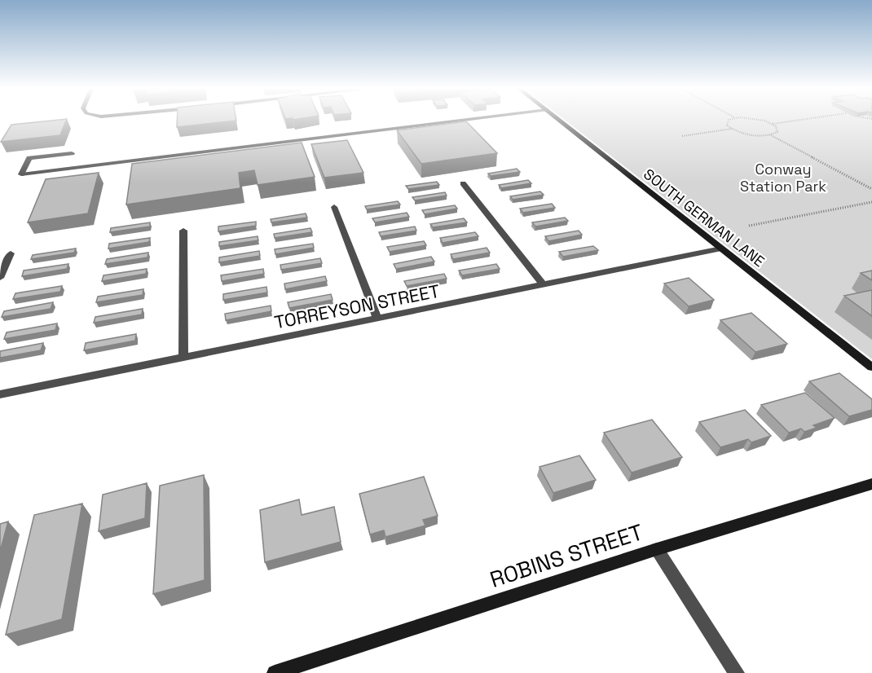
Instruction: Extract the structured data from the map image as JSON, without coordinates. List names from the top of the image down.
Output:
{
  "streets": {
    "street": ["SOUTH GERMAN LANE", "TORREYSON STREET", "ROBINS STREET"]
  },
  "crossings": [
    ["SOUTH GERMAN LANE", "TORREYSON STREET"]
  ],
  "parks": ["Conway Station Park"]
}
